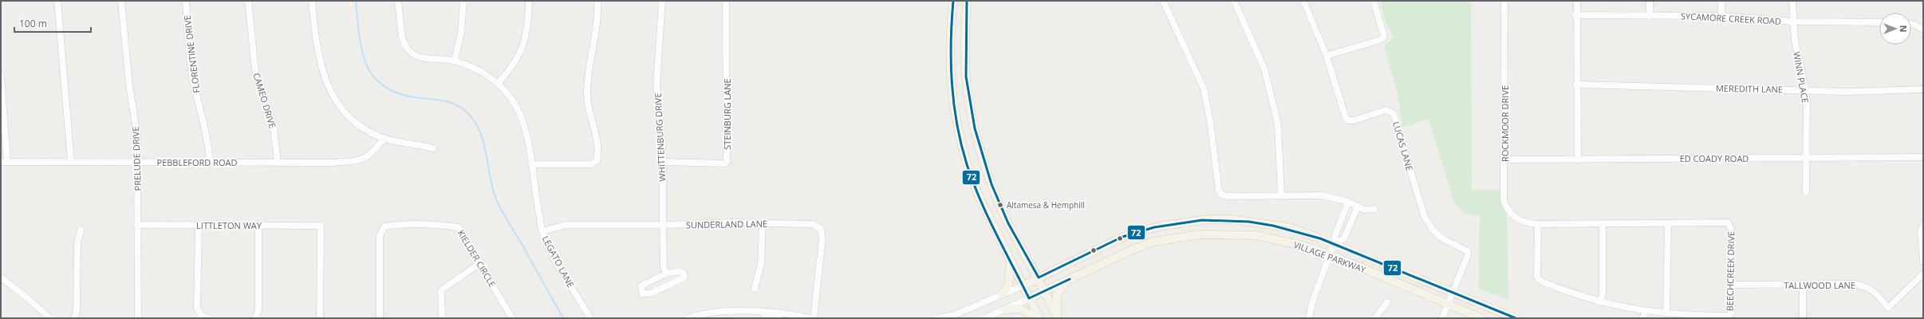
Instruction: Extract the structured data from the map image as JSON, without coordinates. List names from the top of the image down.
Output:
{
  "streets": {
    "main road": ["VILLAGE PARKWAY"],
    "street": [
      "SYCAMORE CREEK ROAD",
      "FLORENTINE DRIVE",
      "WINN PLACE",
      "MEREDITH LANE",
      "CAMEO DRIVE",
      "STEINBURG LANE",
      "ROCKMOOR DRIVE",
      "WHITTENBURG DRIVE",
      "LUCAS LANE",
      "ED COADY ROAD",
      "PRELUDE DRIVE",
      "PEBBLEFORD ROAD",
      "SUNDERLAND LANE",
      "LITTLETON WAY",
      "KIELDER CIRCLE",
      "LEGATO LANE",
      "BEECHCREEK DRIVE",
      "TALLWOOD LANE"
    ]
  },
  "crossings": [
    ["SYCAMORE CREEK ROAD", "WINN PLACE"],
    ["FLORENTINE DRIVE", "PEBBLEFORD ROAD"],
    ["WINN PLACE", "MEREDITH LANE"],
    ["WINN PLACE", "ED COADY ROAD"],
    ["CAMEO DRIVE", "PEBBLEFORD ROAD"],
    ["STEINBURG LANE", "WHITTENBURG DRIVE"],
    ["ROCKMOOR DRIVE", "ED COADY ROAD"],
    ["ROCKMOOR DRIVE", "BEECHCREEK DRIVE"],
    ["WHITTENBURG DRIVE", "SUNDERLAND LANE"],
    ["LUCAS LANE", "VILLAGE PARKWAY"],
    ["PRELUDE DRIVE", "PEBBLEFORD ROAD"],
    ["PRELUDE DRIVE", "LITTLETON WAY"],
    ["SUNDERLAND LANE", "LEGATO LANE"],
    ["BEECHCREEK DRIVE", "TALLWOOD LANE"]
  ],
  "places": ["Altamesa & Hemphill"],
  "lines": ["transit line 72"],
  "scale_bar": "100 m",
  "north": "right"
}
